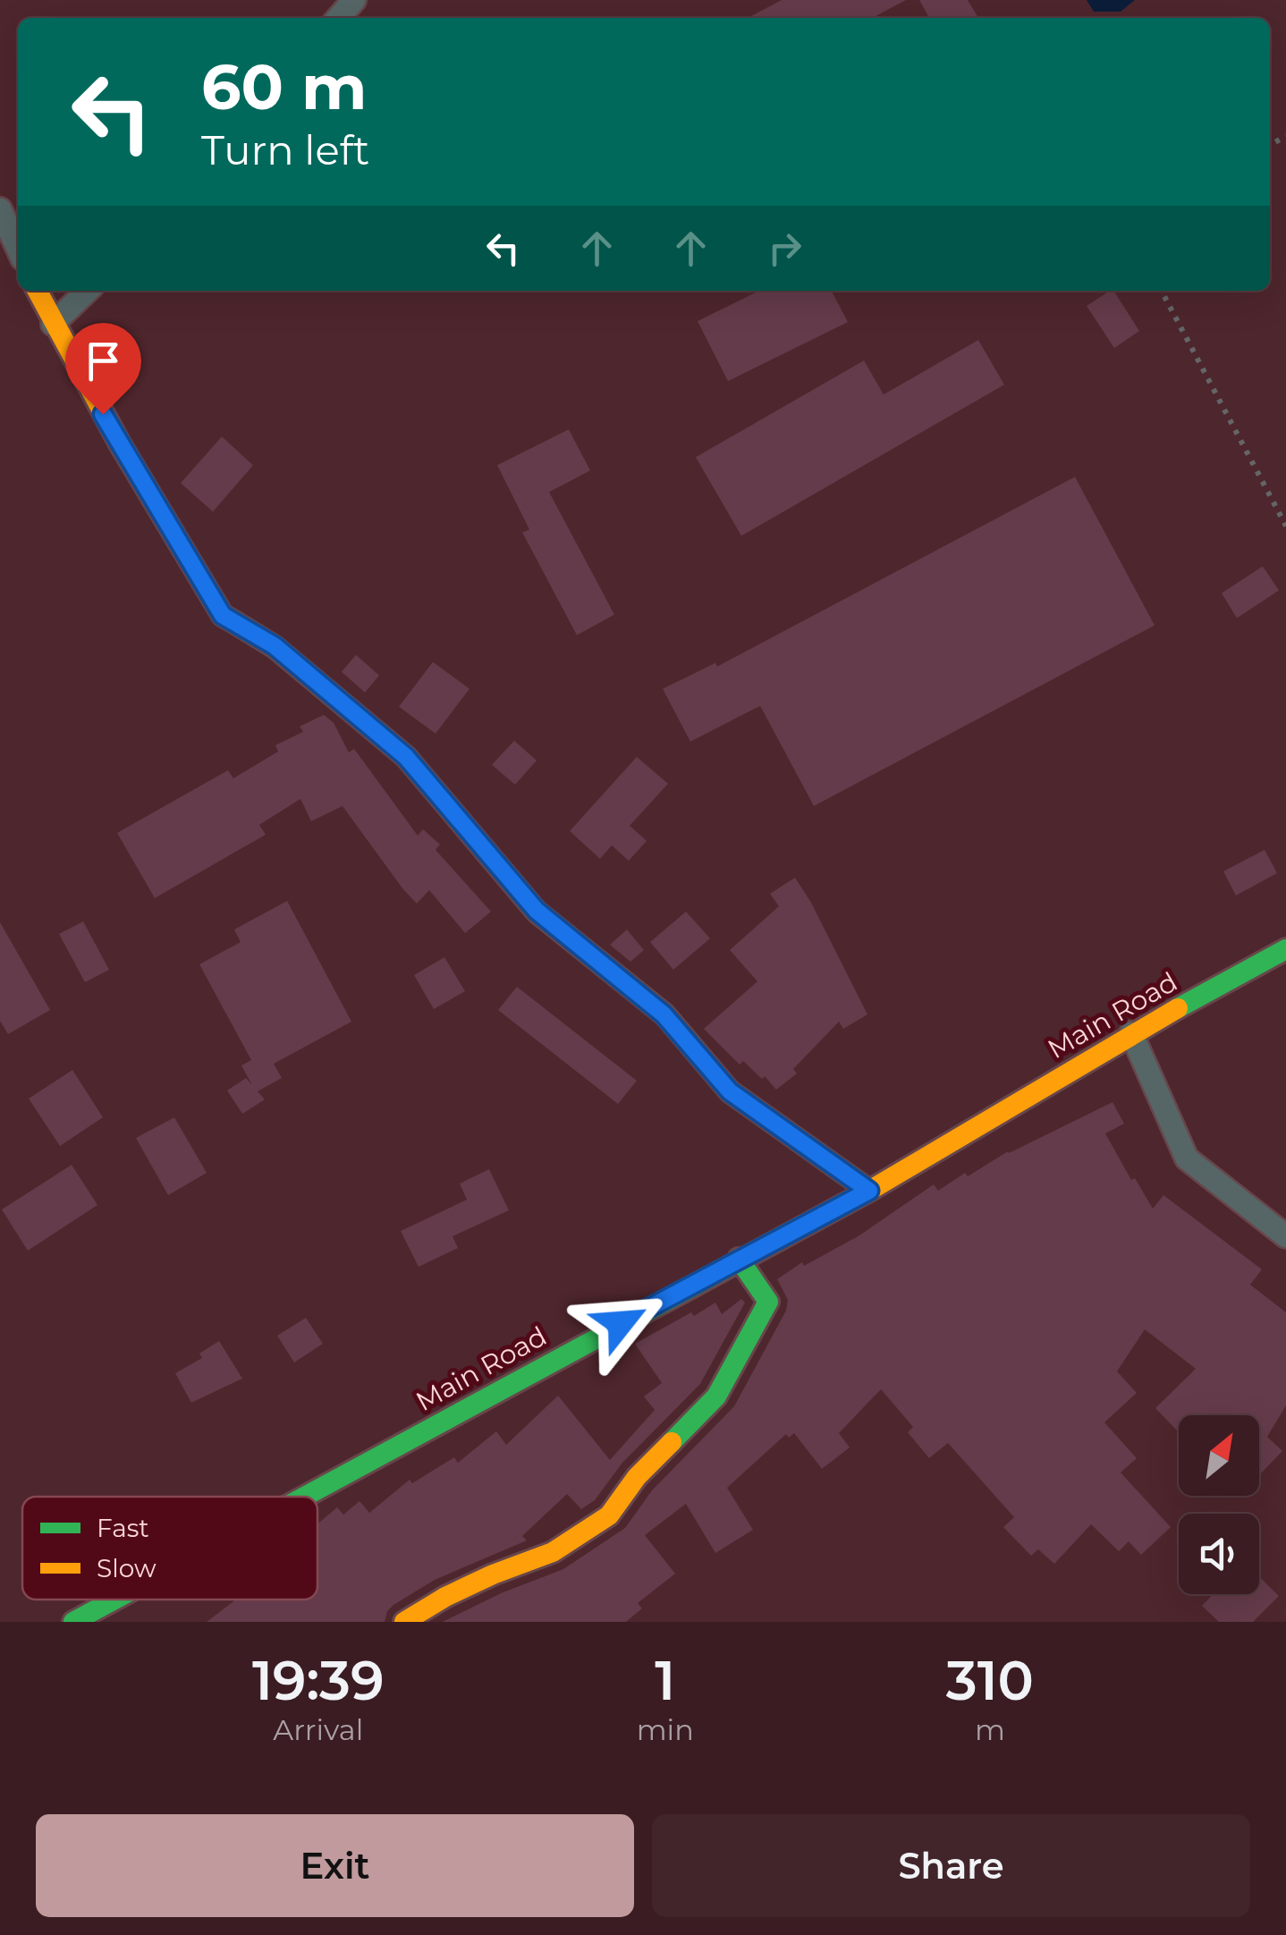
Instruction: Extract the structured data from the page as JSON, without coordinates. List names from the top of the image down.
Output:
{
  "streets": {
    "street": ["Main Road"]
  },
  "legend": ["Fast", "Slow"],
  "north": "top right",
  "page": {
    "turn": ["60 m", "Turn left"],
    "eta": [
      "19:39",
      "Arrival",
      "1",
      "min",
      "310",
      "m"
    ],
    "buttons": ["Exit", "Share"]
  }
}
